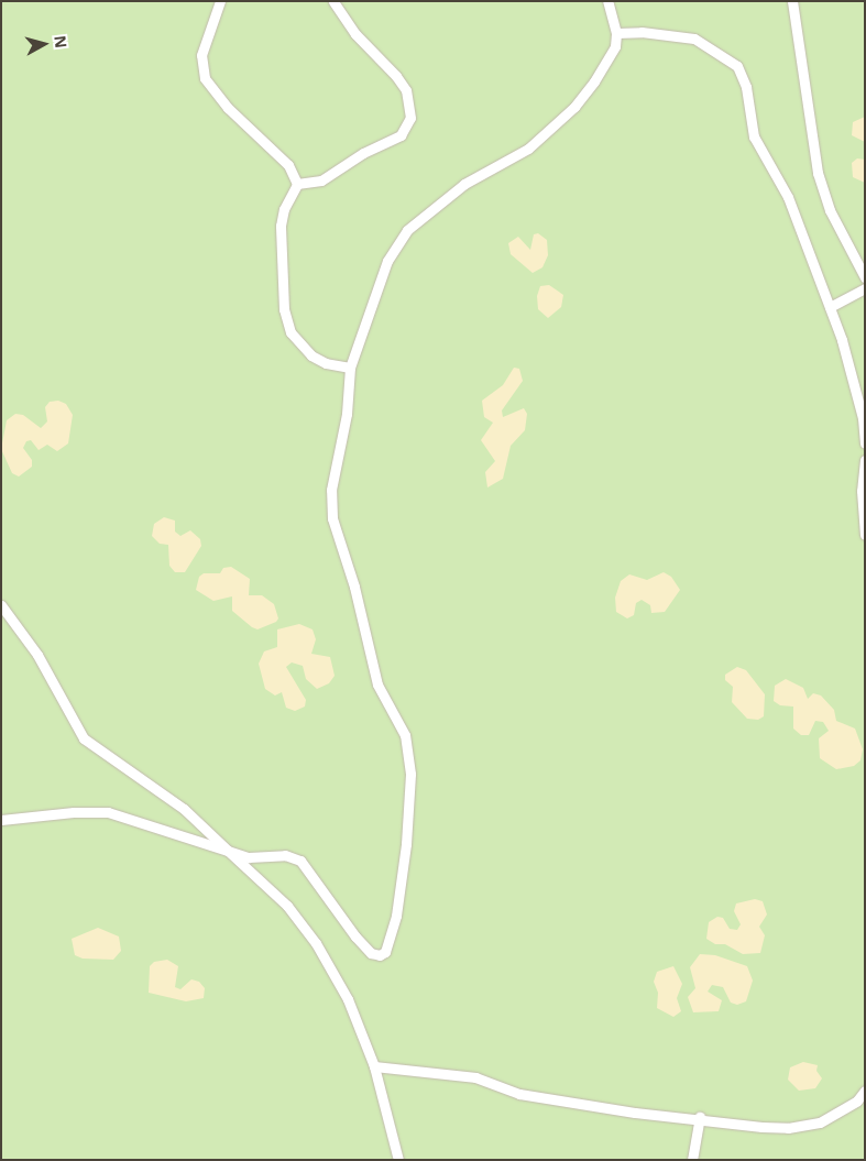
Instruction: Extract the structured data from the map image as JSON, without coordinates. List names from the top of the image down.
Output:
{
  "north": "right"
}
